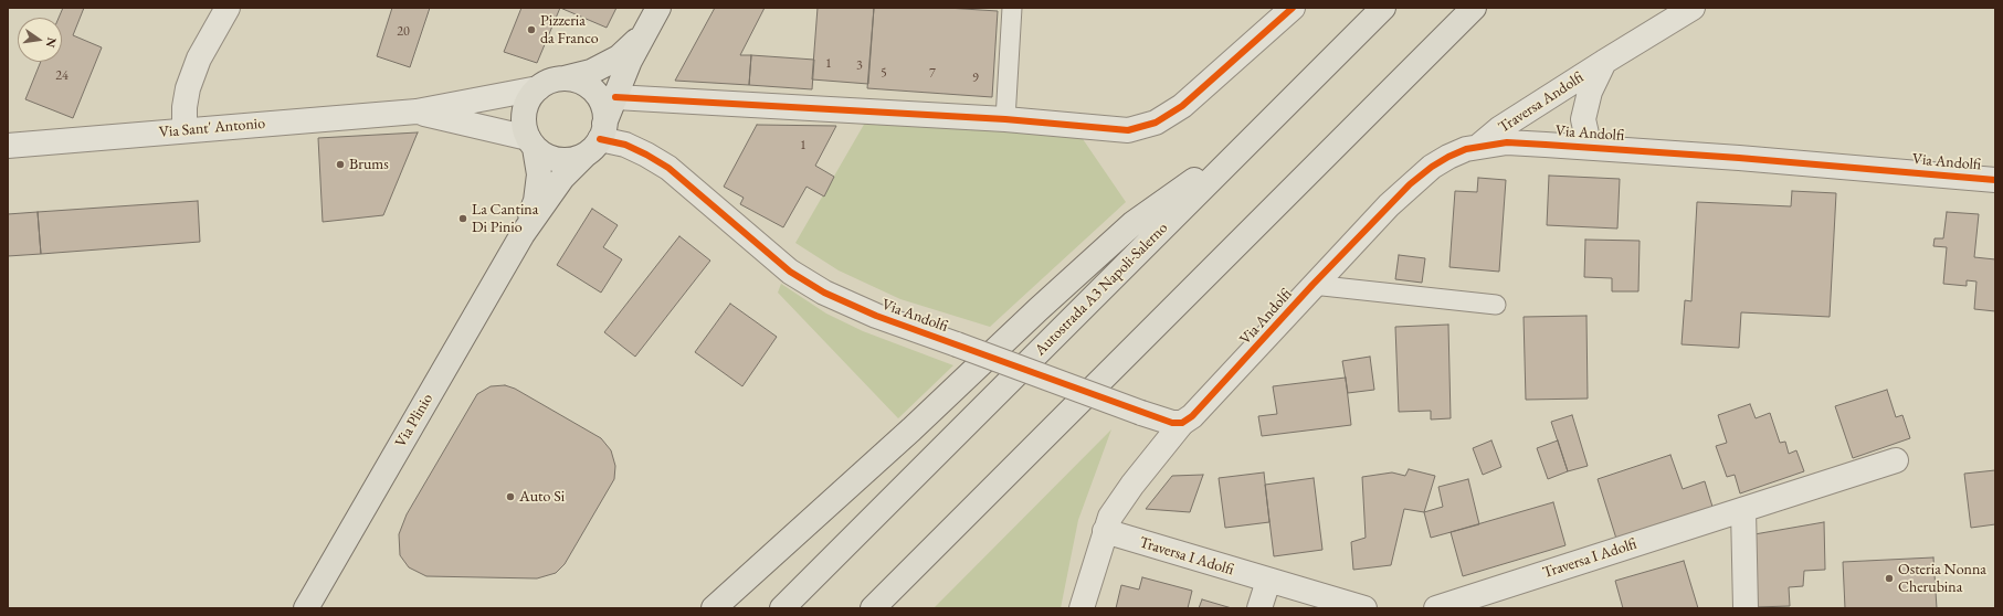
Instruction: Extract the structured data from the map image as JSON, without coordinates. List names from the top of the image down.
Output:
{
  "streets": {
    "main road": ["Autostrada A3 Napoli-Salerno", "Via Plinio"],
    "street": [
      "Traversa Andolfi",
      "Via Sant' Antonio",
      "Via Andolfi",
      "Traversa I Adolfi"
    ]
  },
  "crossings": [
    ["Traversa Andolfi", "Via Andolfi"],
    ["Via Sant' Antonio", "Via Andolfi"],
    ["Via Sant' Antonio", "Via Plinio"],
    ["Via Andolfi", "Via Plinio"]
  ],
  "places": [
    "Pizzeria da Franco",
    "Brums",
    "La Cantina Di Pinio",
    "Auto Si",
    "Osteria Nonna Cherubina"
  ],
  "house_numbers": [
    "20",
    "1",
    "3",
    "5",
    "7",
    "24",
    "9",
    "1"
  ],
  "north": "right"
}
